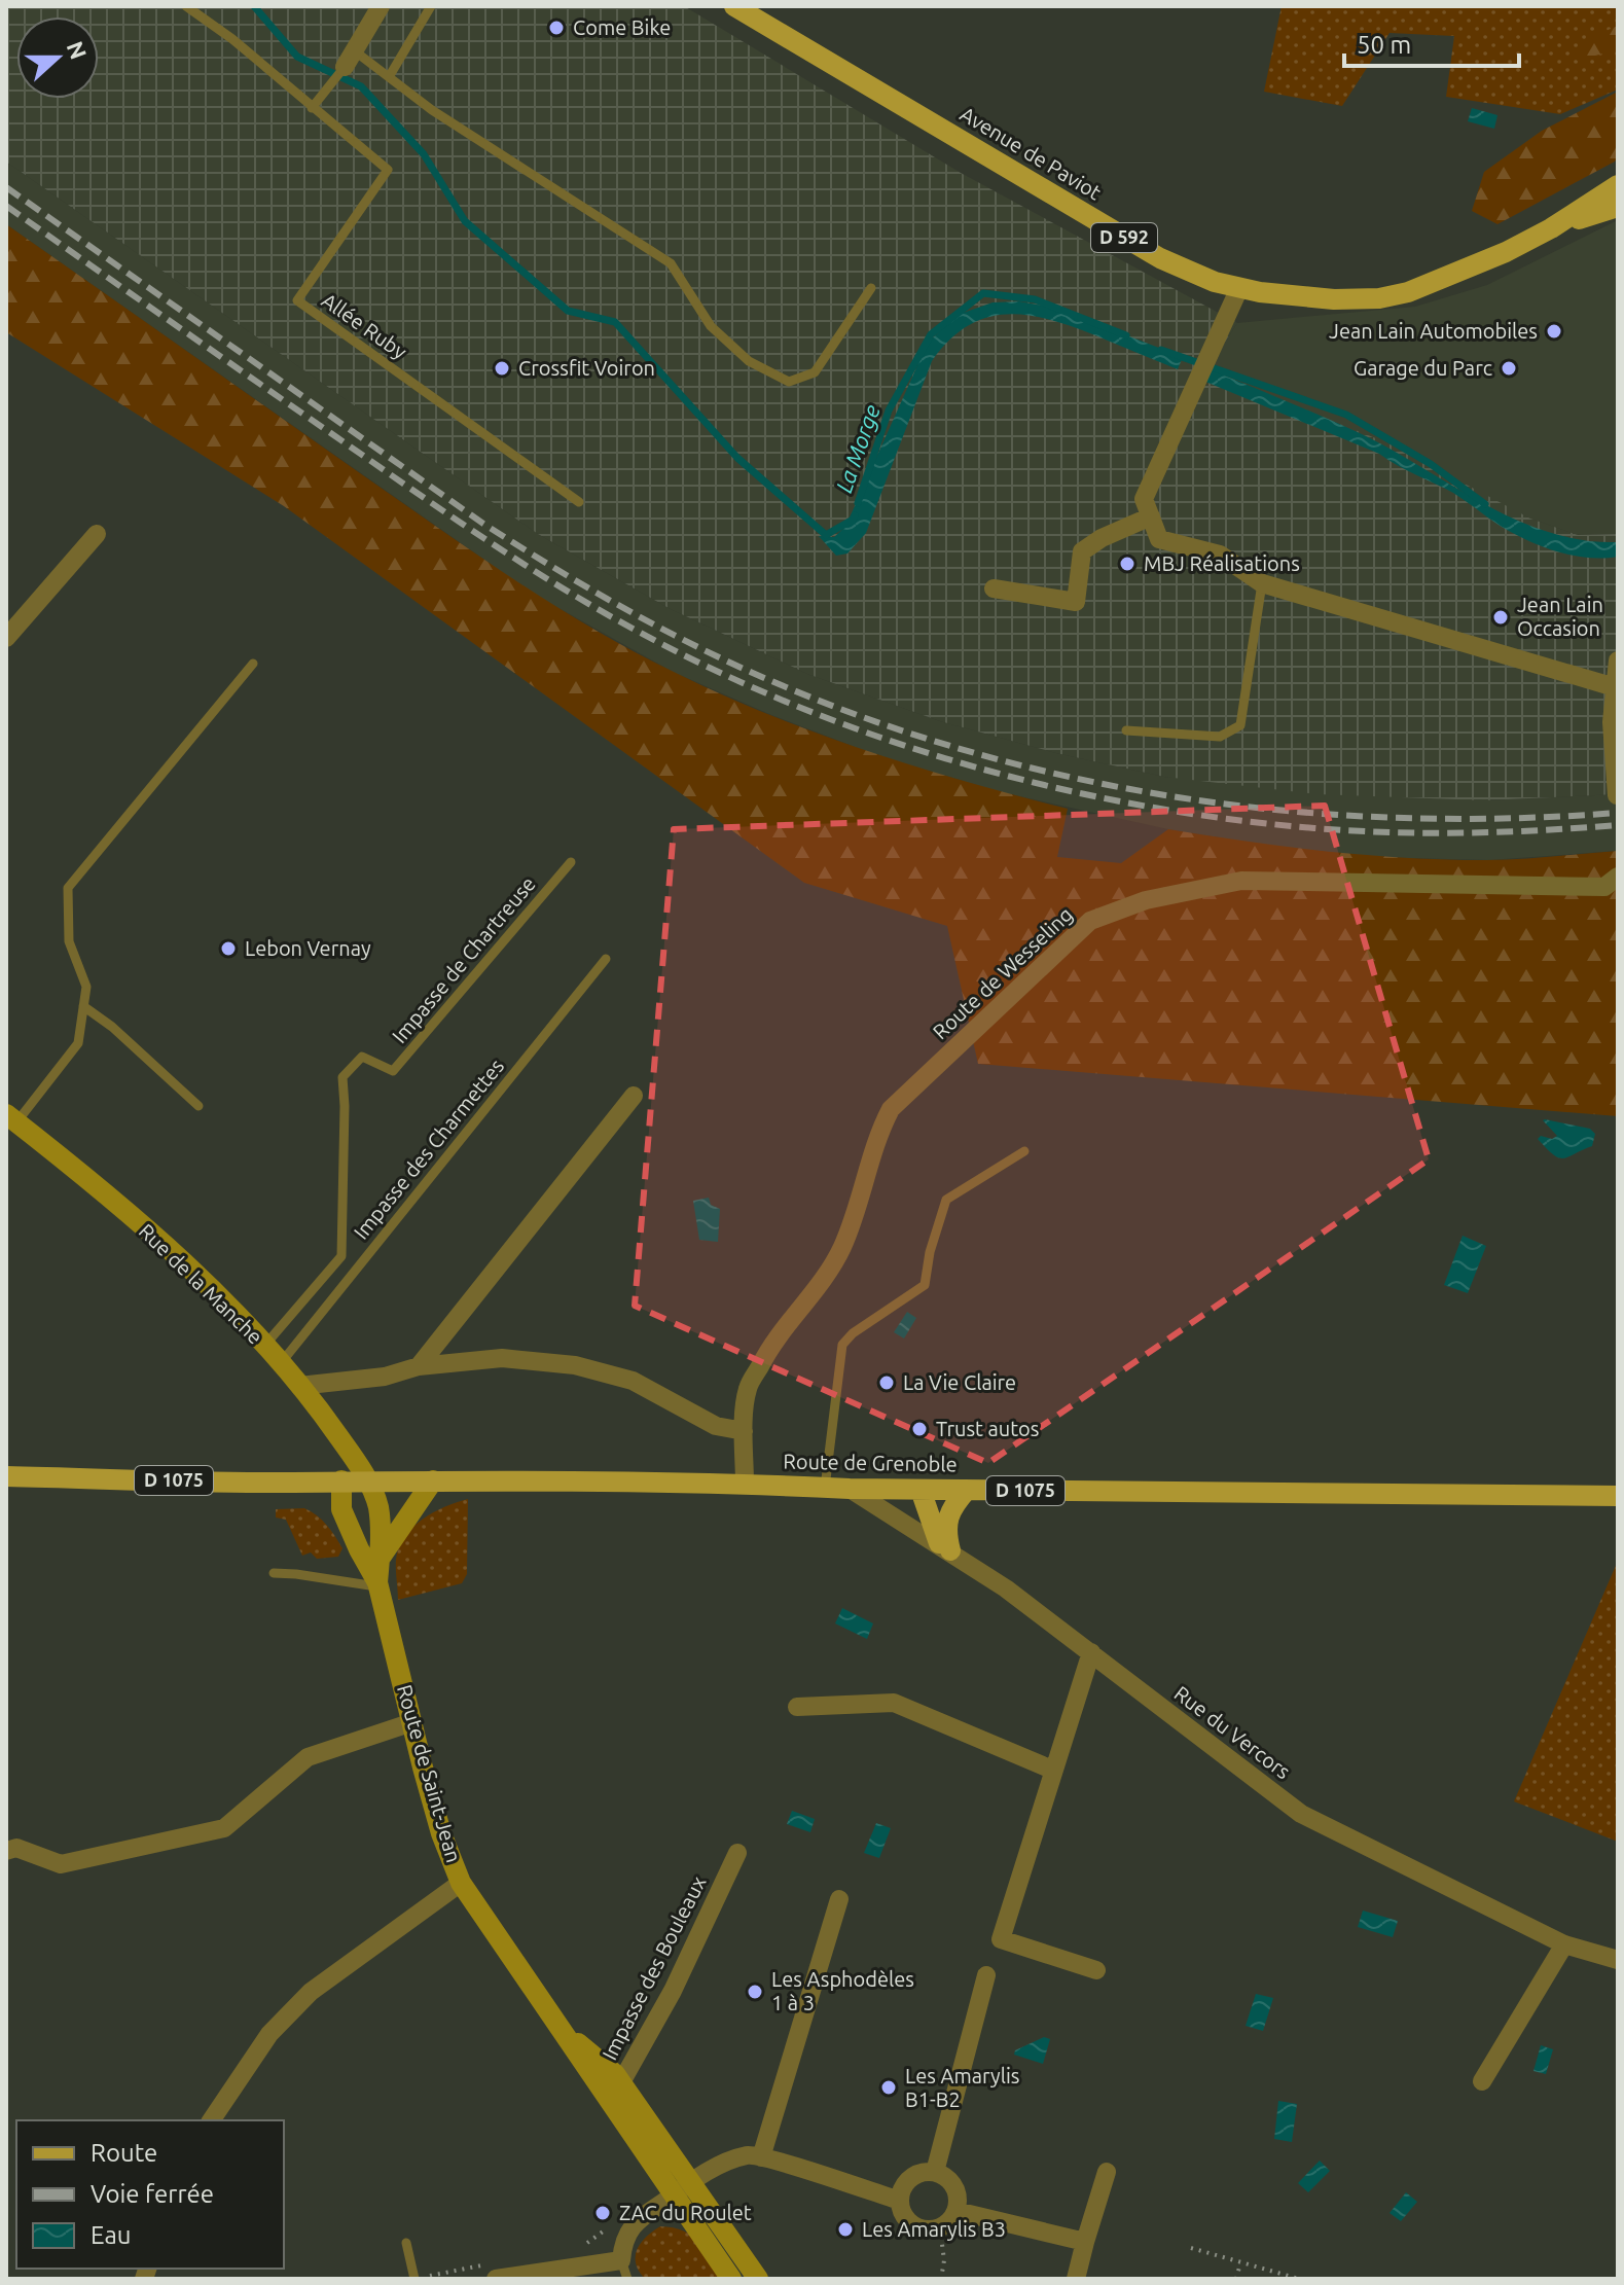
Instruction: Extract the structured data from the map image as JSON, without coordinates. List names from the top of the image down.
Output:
{
  "streets": {
    "main road": [
      "Avenue de Paviot",
      "D 592",
      "Rue de la Manche",
      "Route de Grenoble",
      "D 1075",
      "Route de Saint-Jean"
    ],
    "street": ["Route de Wesseling", "Rue du Vercors", "Impasse des Bouleaux"],
    "lane": ["Allée Ruby", "Impasse de Chartreuse", "Impasse des Charmettes"]
  },
  "crossings": [
    ["Impasse de Chartreuse", "Rue de la Manche"],
    ["Route de Wesseling", "Route de Grenoble"],
    ["Impasse des Charmettes", "Rue de la Manche"],
    ["Rue de la Manche", "Route de Grenoble"],
    ["Rue de la Manche", "D 1075"],
    ["Rue de la Manche", "Route de Saint-Jean"],
    ["Route de Grenoble", "D 1075"],
    ["Route de Grenoble", "Rue du Vercors"],
    ["Route de Grenoble", "Route de Saint-Jean"],
    ["D 1075", "Route de Saint-Jean"],
    ["Route de Saint-Jean", "Impasse des Bouleaux"]
  ],
  "water": ["La Morge"],
  "places": [
    "Come Bike",
    "Jean Lain Automobiles",
    "Crossfit Voiron",
    "Garage du Parc",
    "MBJ Réalisations",
    "Jean Lain Occasion",
    "Lebon Vernay",
    "La Vie Claire",
    "Trust autos",
    "Les Asphodèles 1 à 3",
    "Les Amarylis B1-B2",
    "ZAC du Roulet",
    "Les Amarylis B3"
  ],
  "legend": ["Route", "Voie ferrée", "Eau"],
  "scale_bar": "50 m",
  "north": "right"
}
